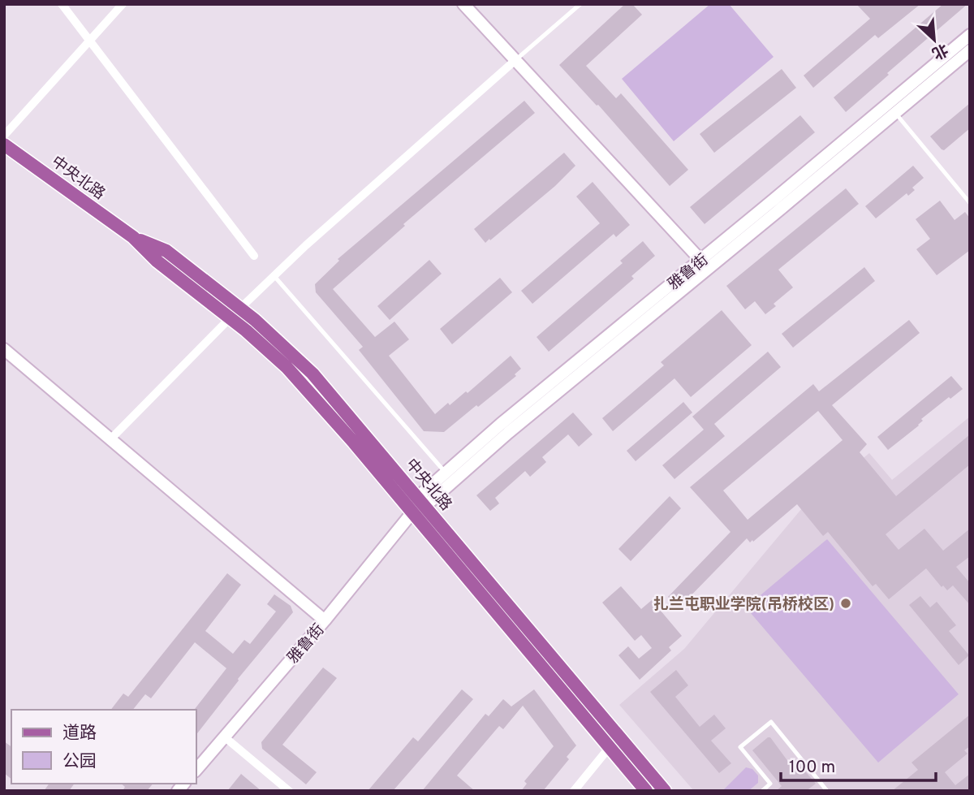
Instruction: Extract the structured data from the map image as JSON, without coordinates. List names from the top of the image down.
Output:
{
  "streets": {
    "main road": ["中央北路", "雅鲁街"]
  },
  "crossings": [
    ["中央北路", "雅鲁街"]
  ],
  "places": ["扎兰屯职业学院(吊桥校区)"],
  "legend": ["道路", "公园"],
  "scale_bar": "100 m",
  "north": "bottom right"
}
